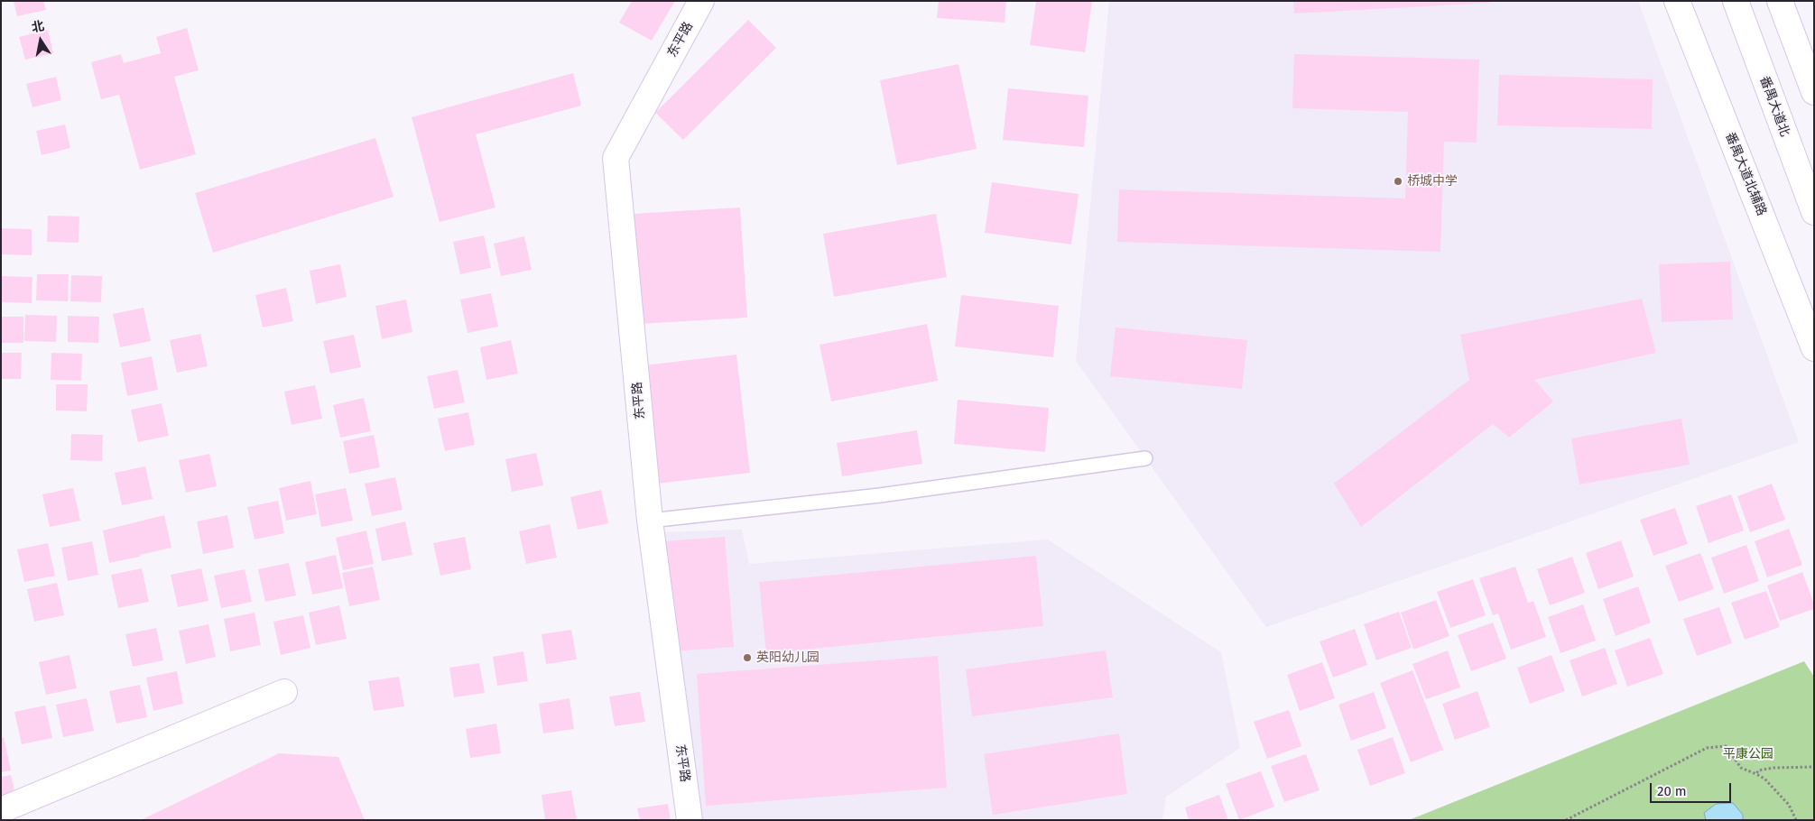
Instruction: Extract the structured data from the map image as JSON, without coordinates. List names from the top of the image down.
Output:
{
  "streets": {
    "main road": ["东平路", "番禺大道北", "番禺大道北辅路"]
  },
  "parks": ["平康公园"],
  "places": ["桥城中学", "英阳幼儿园"],
  "scale_bar": "20 m",
  "north": "top"
}
